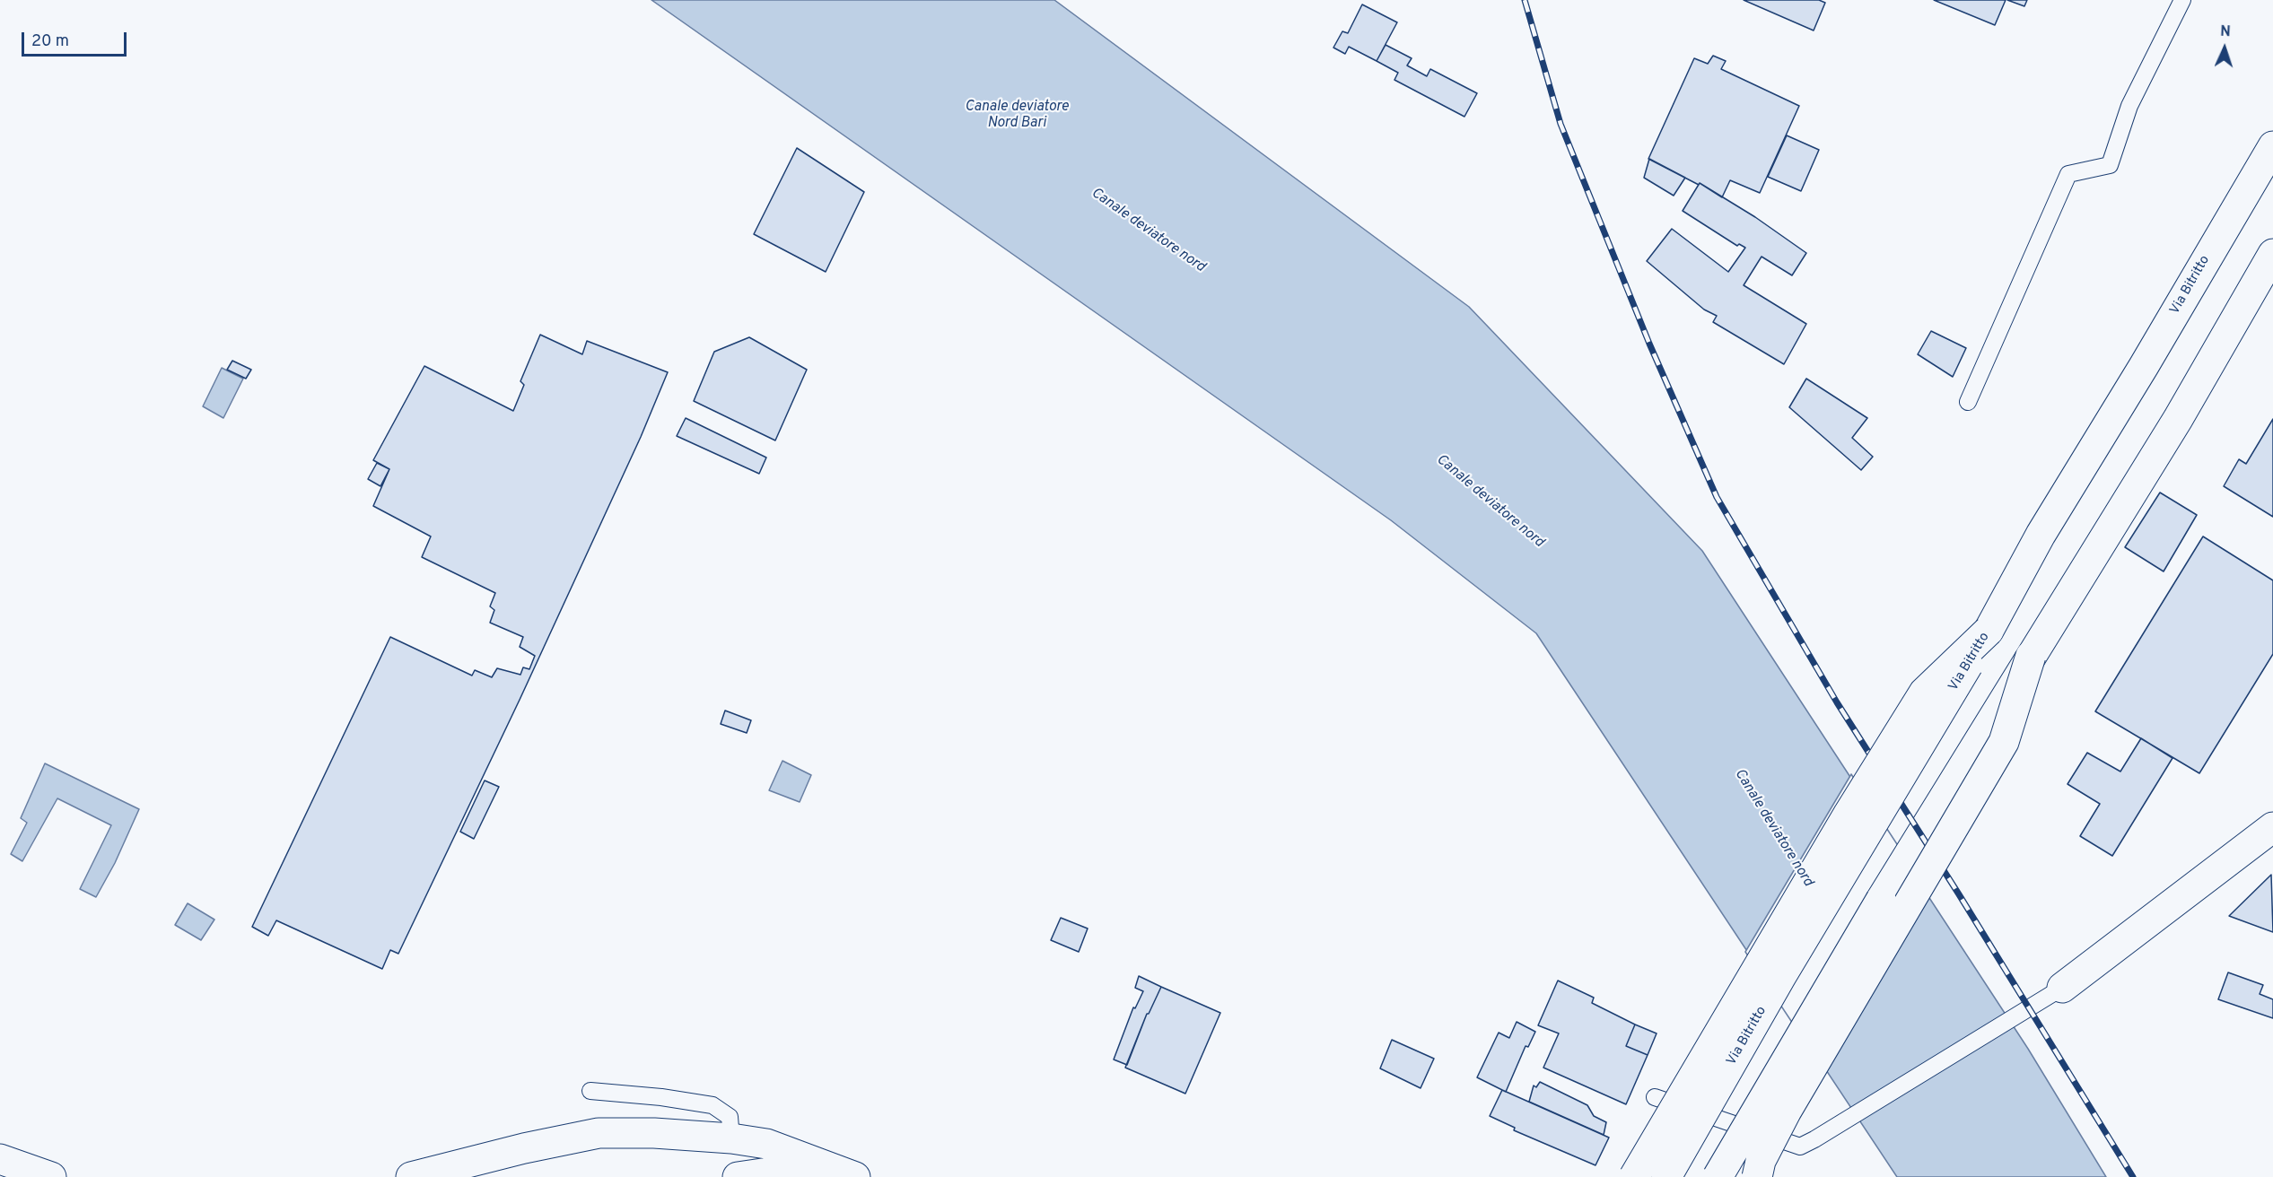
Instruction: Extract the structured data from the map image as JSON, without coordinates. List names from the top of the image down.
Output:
{
  "streets": {
    "main road": ["Via Bitritto"]
  },
  "water": ["Canale deviatore Nord Bari", "Canale deviatore nord"],
  "scale_bar": "20 m",
  "north": "top"
}
